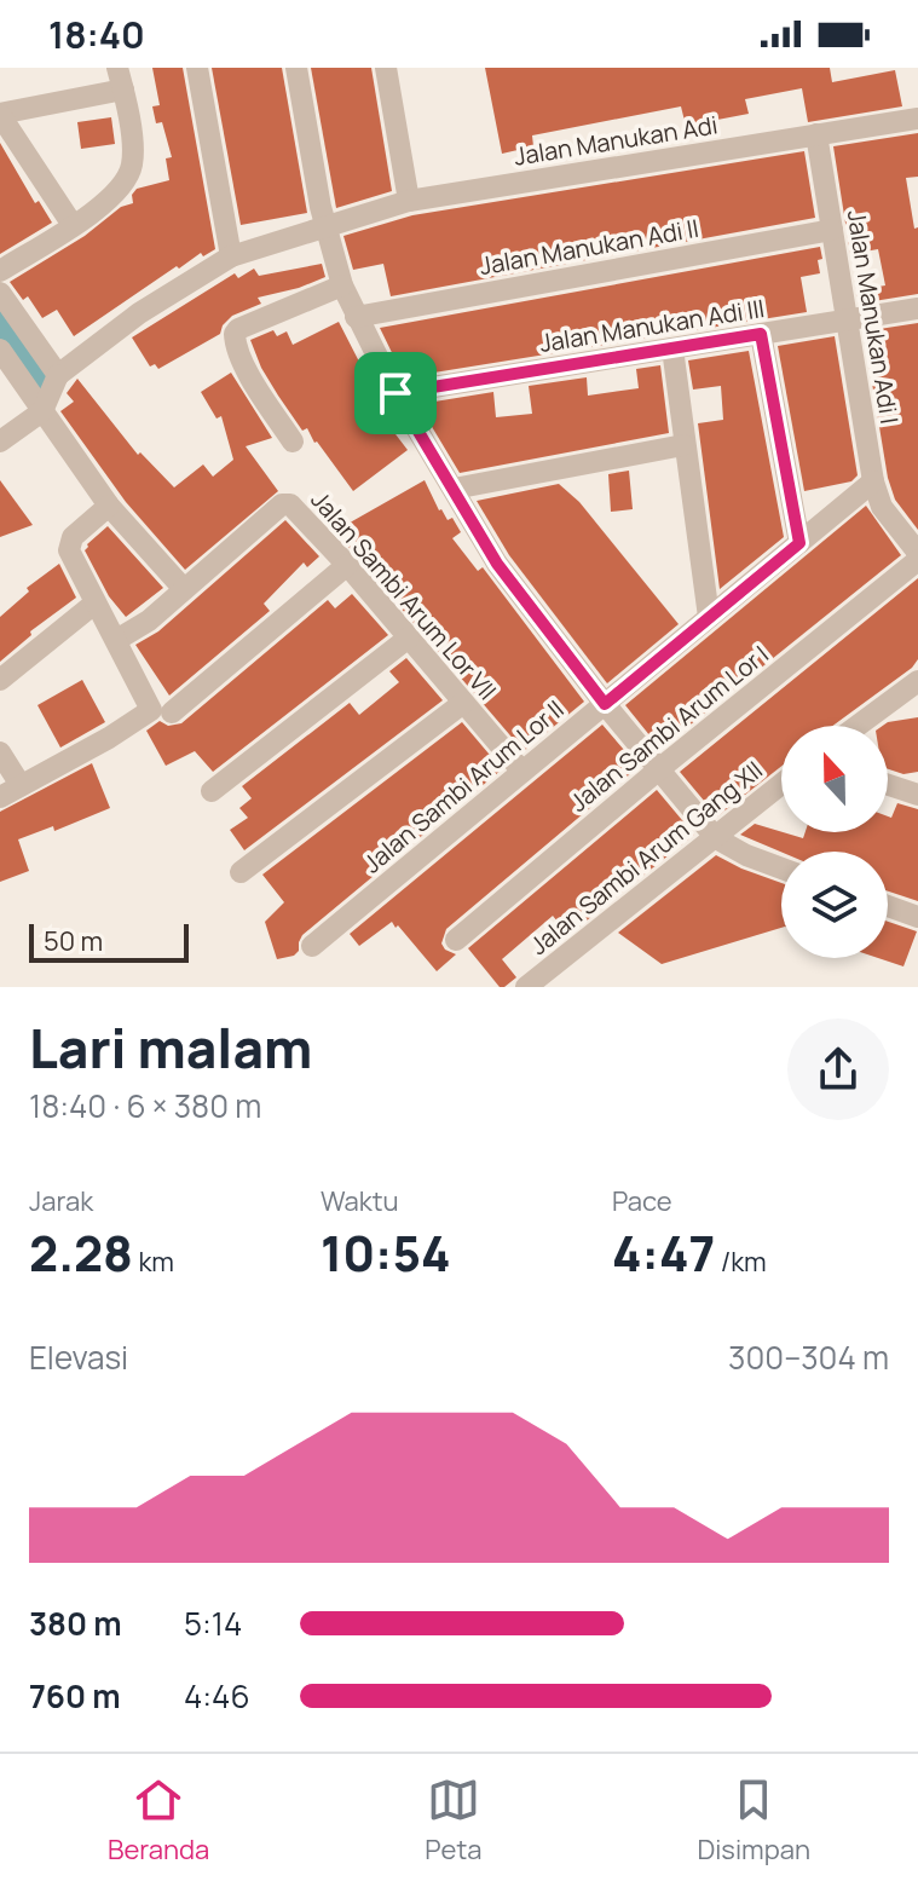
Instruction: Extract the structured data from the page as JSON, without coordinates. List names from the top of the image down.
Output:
{
  "streets": {
    "street": [
      "Jalan Manukan Adi",
      "Jalan Manukan Adi II",
      "Jalan Manukan Adi I",
      "Jalan Manukan Adi III",
      "Jalan Sambi Arum Lor VII",
      "Jalan Sambi Arum Lor I",
      "Jalan Sambi Arum Lor II",
      "Jalan Sambi Arum Gang XII"
    ]
  },
  "crossings": [
    ["Jalan Manukan Adi", "Jalan Manukan Adi I"],
    ["Jalan Manukan Adi II", "Jalan Manukan Adi I"],
    ["Jalan Manukan Adi I", "Jalan Manukan Adi III"],
    ["Jalan Manukan Adi I", "Jalan Sambi Arum Lor I"],
    ["Jalan Manukan Adi I", "Jalan Sambi Arum Lor II"],
    ["Jalan Sambi Arum Lor VII", "Jalan Sambi Arum Lor II"]
  ],
  "scale_bar": "50 m",
  "north": "top",
  "page": {
    "status": "18:40",
    "scale": "50 m",
    "heading": ["Lari malam", "18:40 · 6 × 380 m"],
    "stats": [
      ["Jarak", "2.28 km"],
      ["Waktu", "10:54"],
      ["Pace", "4:47 /km"]
    ],
    "chart": ["Elevasi", "300–304 m"],
    "list": [
      {
        "name": "380 m",
        "note": "5:14"
      },
      {
        "name": "760 m",
        "note": "4:46"
      }
    ],
    "tabs": ["Beranda", "Peta", "Disimpan"]
  }
}
